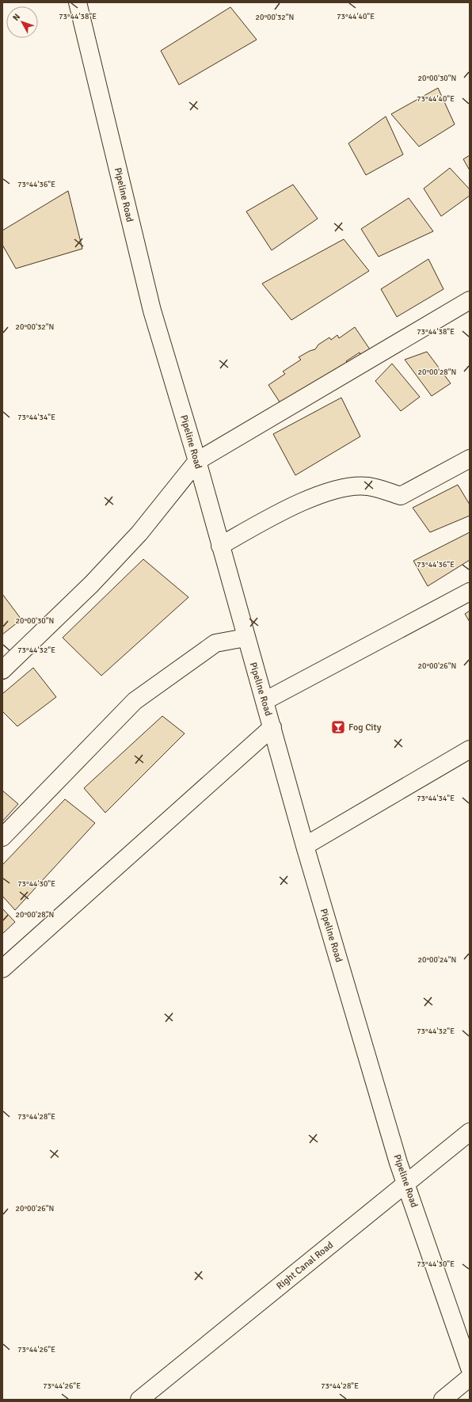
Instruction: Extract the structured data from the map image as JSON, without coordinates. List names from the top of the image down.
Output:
{
  "streets": {
    "street": ["Pipeline Road", "Right Canal Road"]
  },
  "crossings": [
    ["Pipeline Road", "Right Canal Road"]
  ],
  "places": {
    "bar": ["Fog City"]
  },
  "north": "top left",
  "coordinates": [
    "73°44'38\"E",
    "73°44'40\"E",
    "20°00'32\"N",
    "20°00'30\"N",
    "73°44'36\"E",
    "20°00'28\"N",
    "73°44'34\"E",
    "73°44'32\"E",
    "20°00'26\"N",
    "73°44'30\"E",
    "20°00'24\"N",
    "73°44'28\"E",
    "73°44'26\"E"
  ]
}
